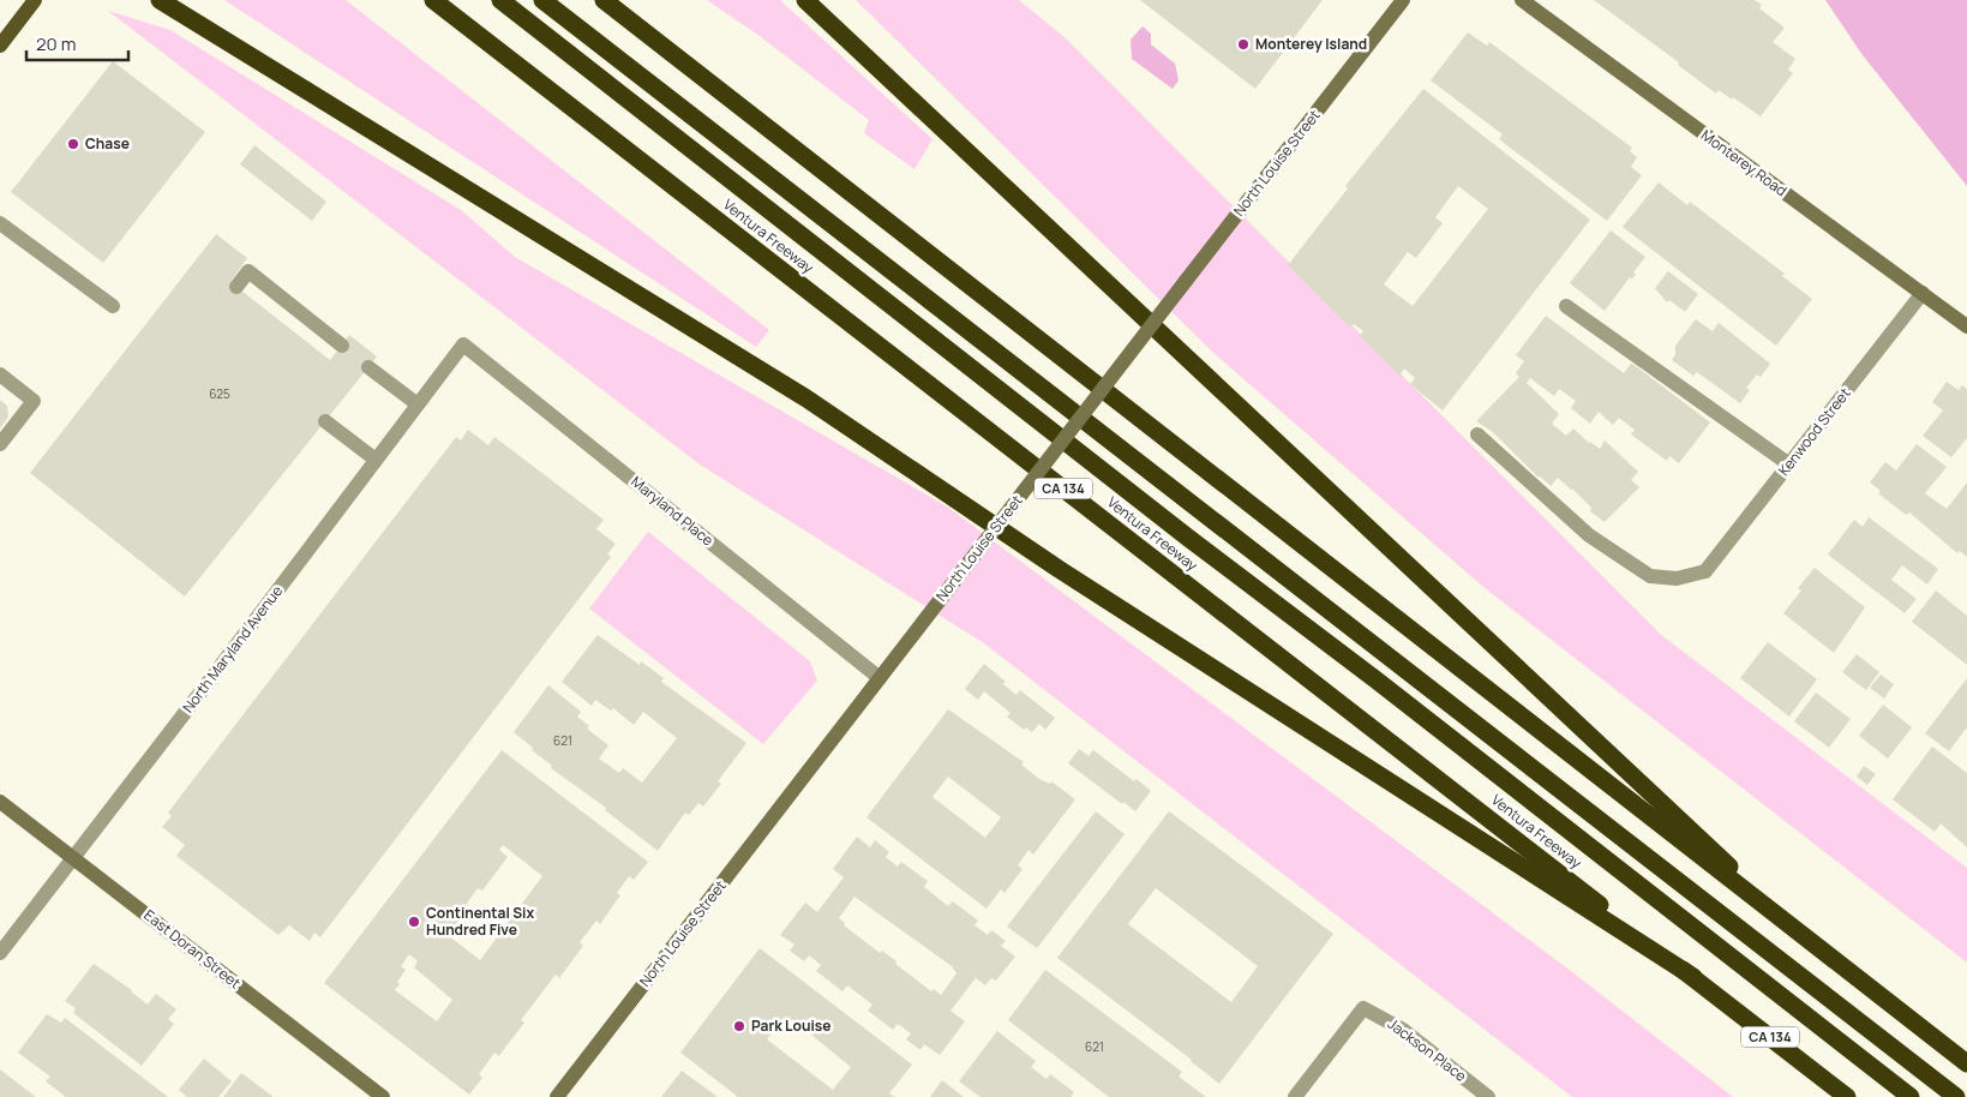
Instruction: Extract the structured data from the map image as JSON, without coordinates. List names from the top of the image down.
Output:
{
  "streets": {
    "highway": ["Ventura Freeway", "CA 134"],
    "street": [
      "North Louise Street",
      "Monterey Road",
      "Kenwood Street",
      "Maryland Place",
      "North Maryland Avenue",
      "East Doran Street",
      "Jackson Place"
    ]
  },
  "crossings": [
    ["North Louise Street", "Maryland Place"],
    ["Monterey Road", "Kenwood Street"],
    ["Maryland Place", "North Maryland Avenue"],
    ["North Maryland Avenue", "East Doran Street"]
  ],
  "places": [
    "Monterey Island",
    "Chase",
    "Continental Six Hundred Five",
    "Park Louise"
  ],
  "house_numbers": ["625", "621", "621"],
  "scale_bar": "20 m"
}
